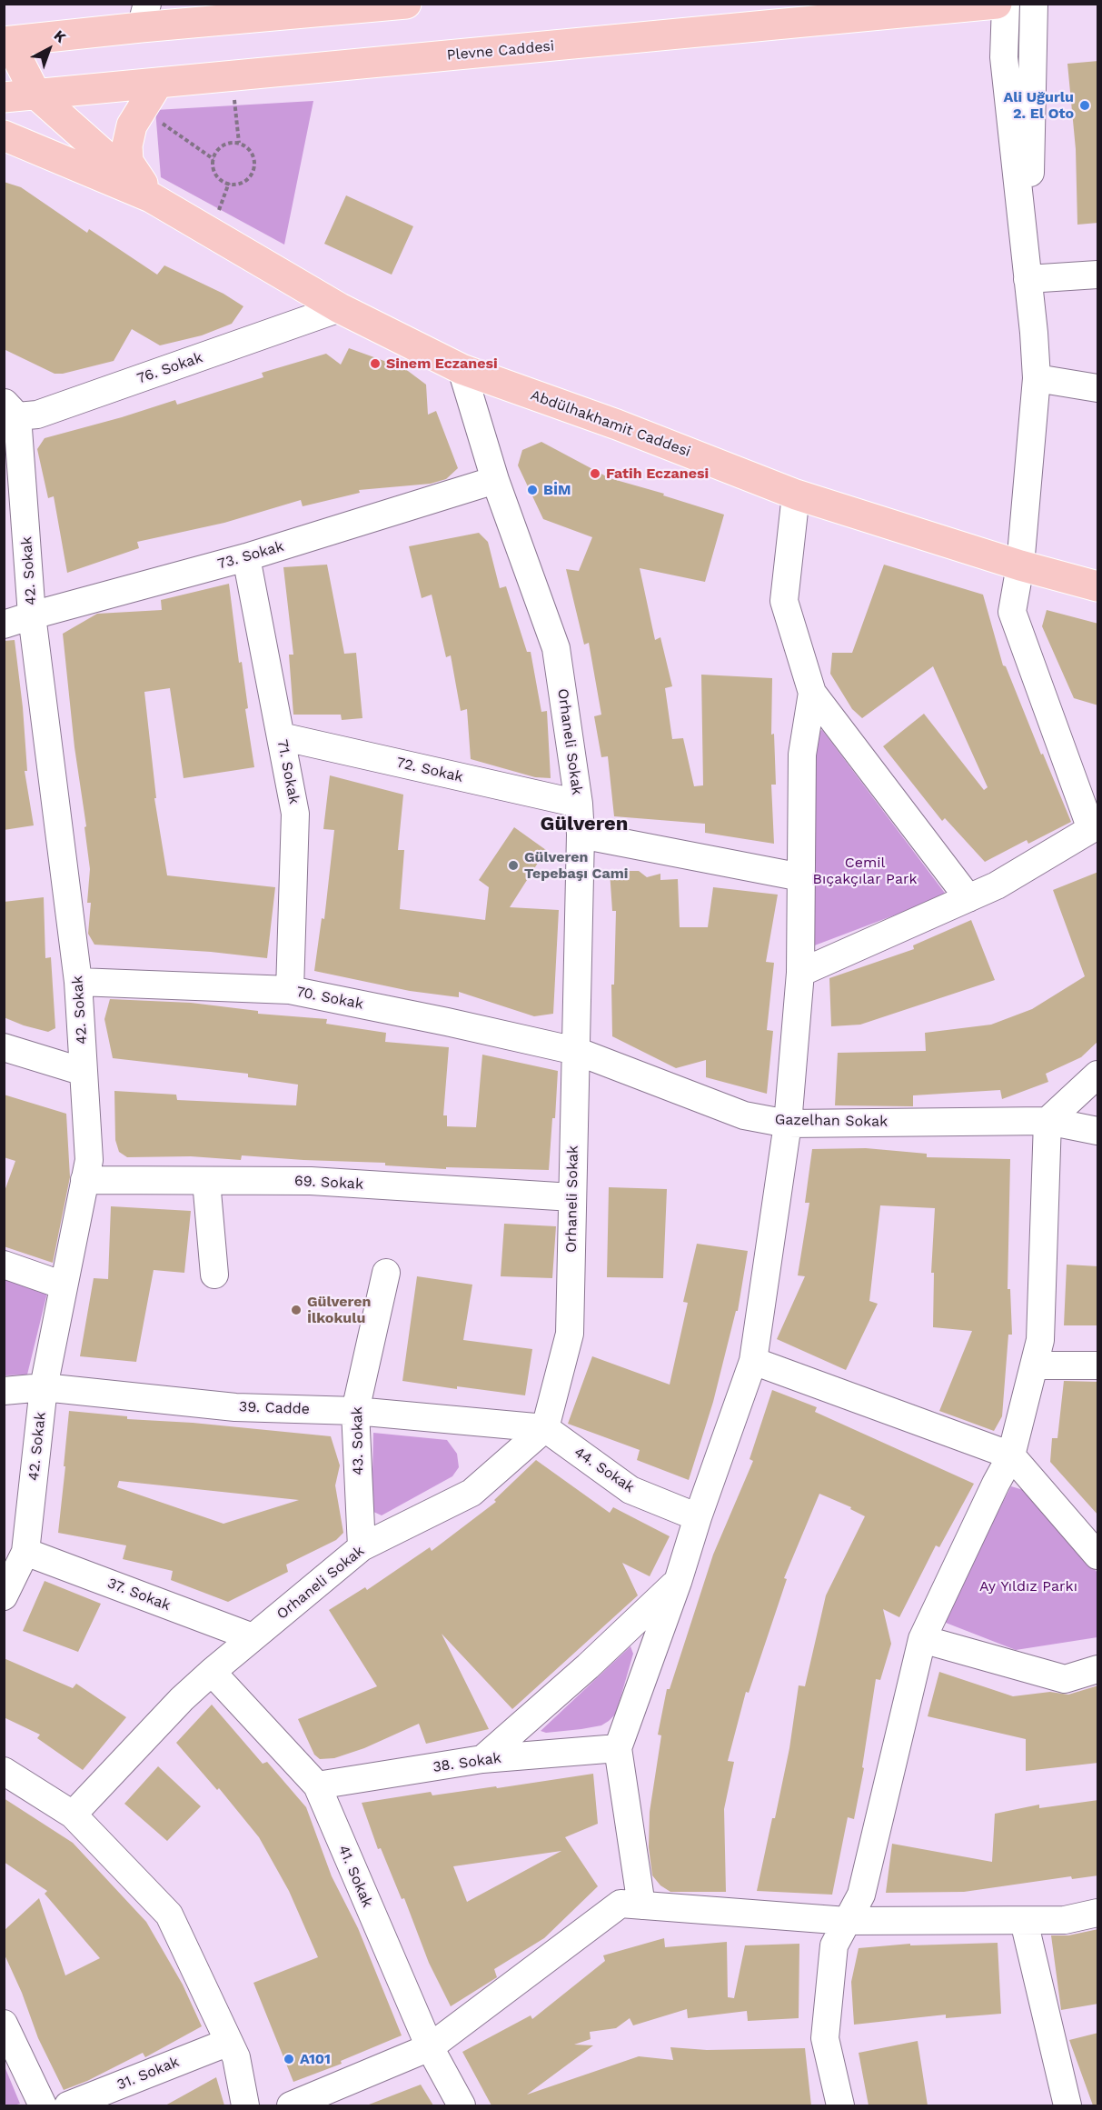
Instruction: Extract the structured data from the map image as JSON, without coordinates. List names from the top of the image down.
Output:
{
  "streets": {
    "main road": ["Plevne Caddesi", "Abdülhakhamit Caddesi"],
    "street": [
      "76. Sokak",
      "73. Sokak",
      "42. Sokak",
      "Orhaneli Sokak",
      "72. Sokak",
      "71. Sokak",
      "70. Sokak",
      "Gazelhan Sokak",
      "69. Sokak",
      "39. Cadde",
      "43. Sokak",
      "44. Sokak",
      "37. Sokak",
      "38. Sokak",
      "41. Sokak",
      "31. Sokak"
    ]
  },
  "crossings": [
    ["76. Sokak", "Abdülhakhamit Caddesi"],
    ["76. Sokak", "42. Sokak"],
    ["Abdülhakhamit Caddesi", "Orhaneli Sokak"],
    ["73. Sokak", "42. Sokak"],
    ["73. Sokak", "Orhaneli Sokak"],
    ["73. Sokak", "71. Sokak"],
    ["42. Sokak", "70. Sokak"],
    ["42. Sokak", "69. Sokak"],
    ["42. Sokak", "39. Cadde"],
    ["42. Sokak", "37. Sokak"],
    ["Orhaneli Sokak", "72. Sokak"],
    ["Orhaneli Sokak", "70. Sokak"],
    ["Orhaneli Sokak", "Gazelhan Sokak"],
    ["Orhaneli Sokak", "69. Sokak"],
    ["Orhaneli Sokak", "39. Cadde"],
    ["Orhaneli Sokak", "43. Sokak"],
    ["Orhaneli Sokak", "44. Sokak"],
    ["Orhaneli Sokak", "37. Sokak"],
    ["Orhaneli Sokak", "41. Sokak"],
    ["72. Sokak", "71. Sokak"],
    ["71. Sokak", "70. Sokak"],
    ["70. Sokak", "Gazelhan Sokak"],
    ["39. Cadde", "43. Sokak"],
    ["39. Cadde", "44. Sokak"],
    ["38. Sokak", "41. Sokak"]
  ],
  "districts": ["Gülveren"],
  "parks": ["Cemil Bıçakçılar Park", "Ay Yıldız Parkı"],
  "places": [
    "Ali Uğurlu 2. El Oto",
    "Sinem Eczanesi",
    "Fatih Eczanesi",
    "BİM",
    "Gülveren Tepebaşı Cami",
    "Gülveren İlkokulu",
    "A101"
  ],
  "north": "top right"
}
